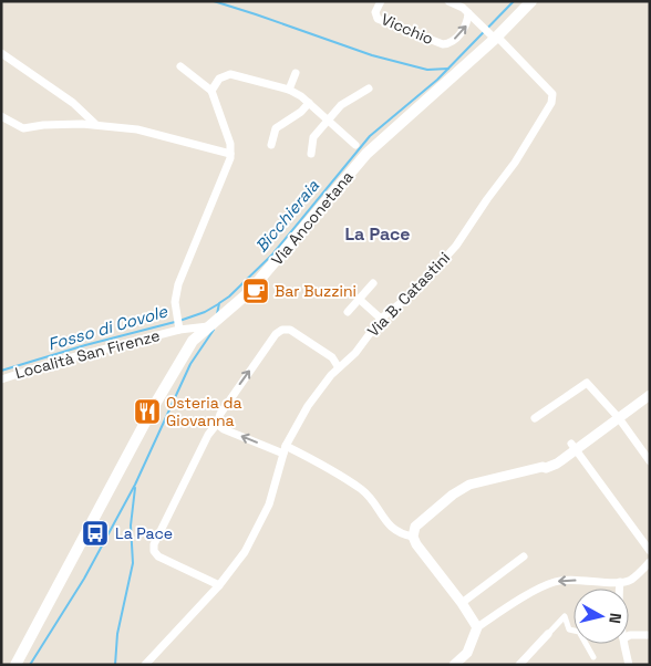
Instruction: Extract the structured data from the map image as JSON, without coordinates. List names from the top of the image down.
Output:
{
  "streets": {
    "main road": ["Via Anconetana"],
    "street": ["Vicchio", "Via B. Catastini", "Località San Firenze"]
  },
  "crossings": [
    ["Via Anconetana", "Via B. Catastini"],
    ["Via Anconetana", "Località San Firenze"]
  ],
  "districts": ["La Pace"],
  "water": ["Bicchieraia", "Fosso di Covole"],
  "places": {
    "cafe": ["Bar Buzzini"],
    "restaurant": ["Osteria da Giovanna"],
    "bus stop": ["La Pace"]
  },
  "north": "right"
}
